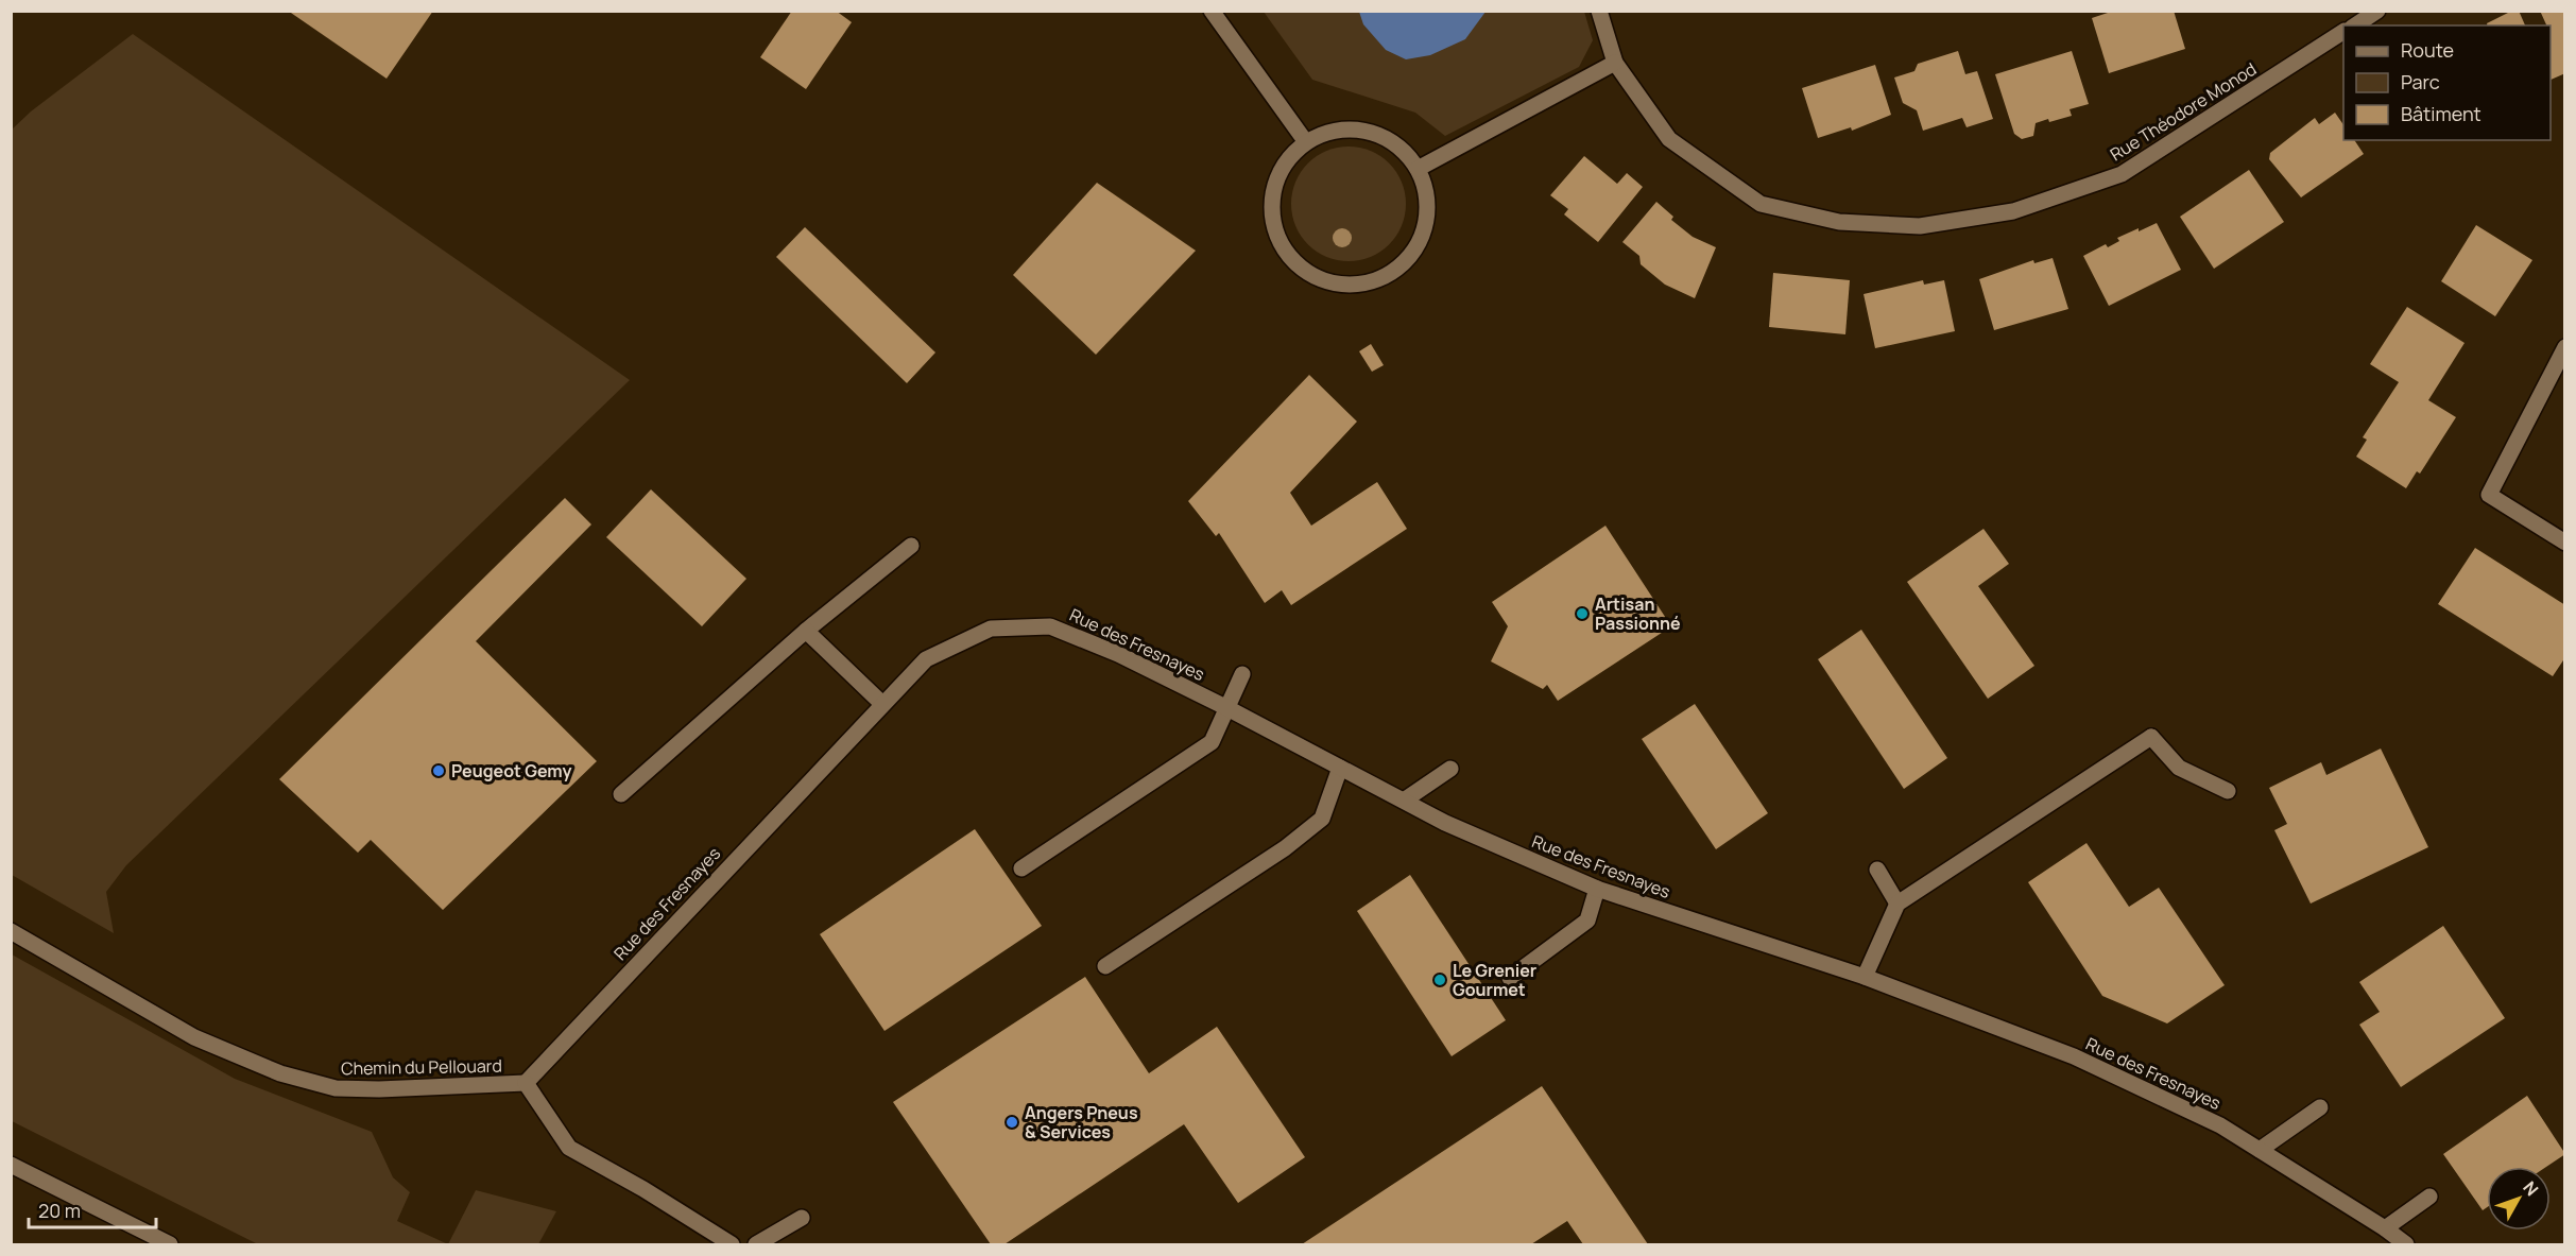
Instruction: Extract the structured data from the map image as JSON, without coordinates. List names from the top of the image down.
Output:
{
  "streets": {
    "street": ["Rue Théodore Monod", "Rue des Fresnayes", "Chemin du Pellouard"]
  },
  "crossings": [
    ["Rue des Fresnayes", "Chemin du Pellouard"]
  ],
  "places": [
    "Artisan Passionné",
    "Peugeot Gemy",
    "Le Grenier Gourmet",
    "Angers Pneus & Services"
  ],
  "legend": ["Route", "Parc", "Bâtiment"],
  "scale_bar": "20 m",
  "north": "top right"
}
